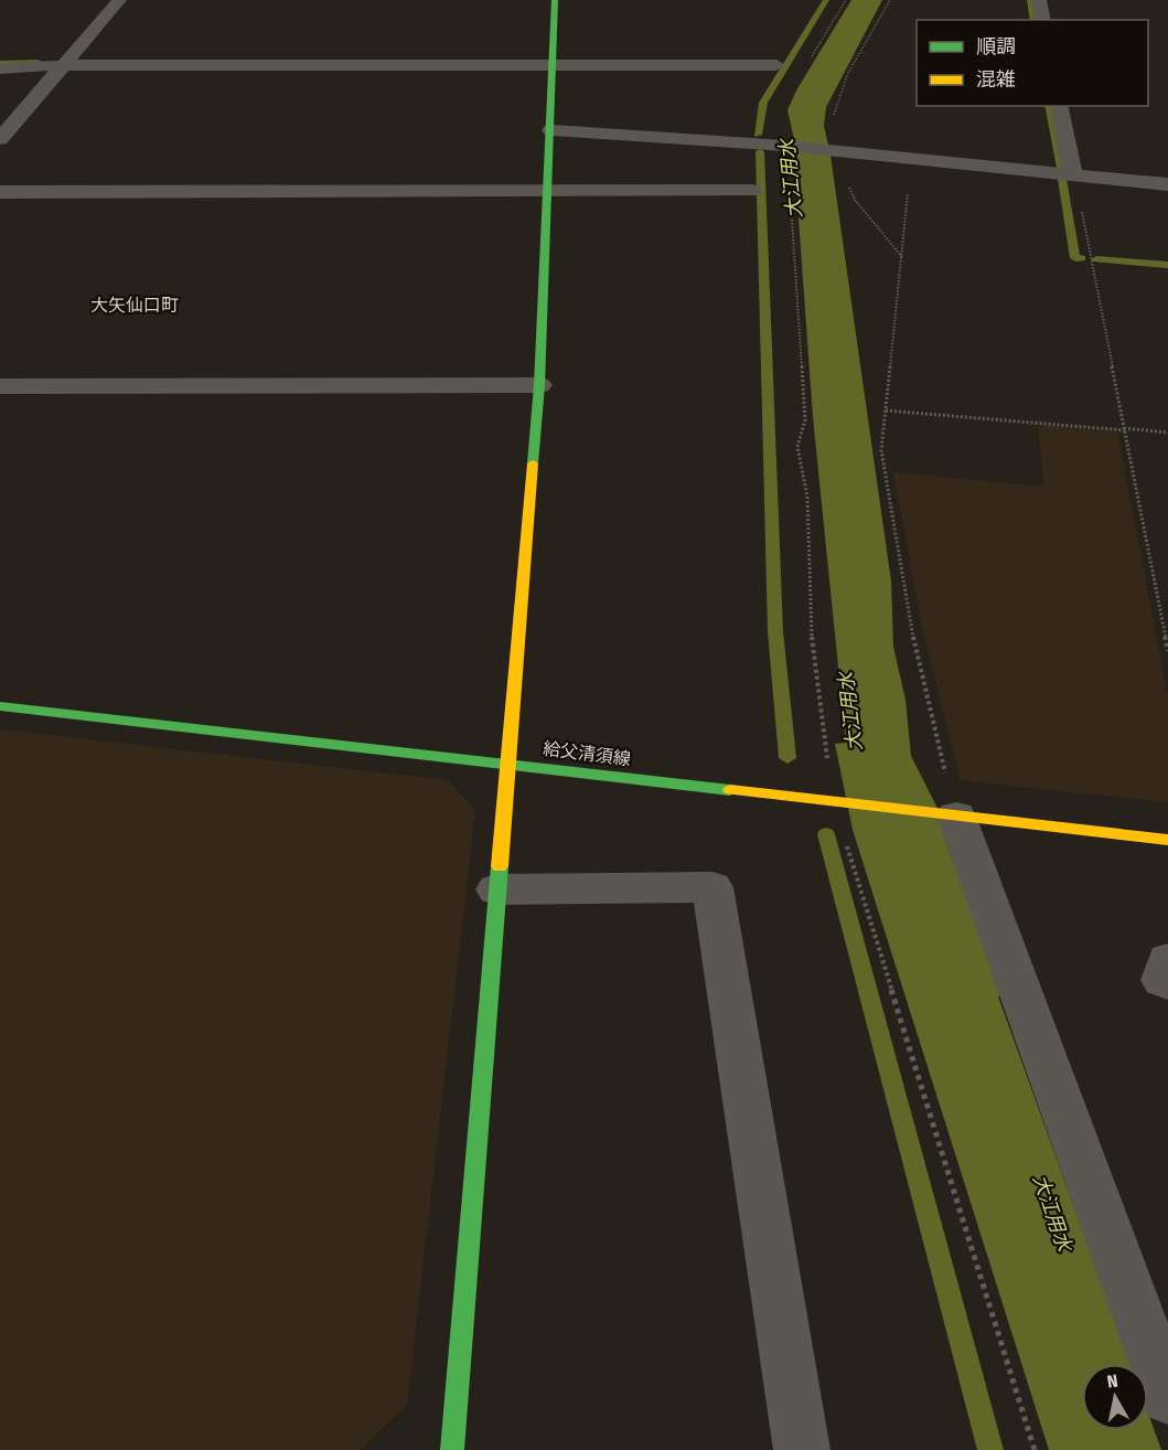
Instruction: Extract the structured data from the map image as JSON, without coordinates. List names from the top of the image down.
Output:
{
  "streets": {
    "street": ["給父清須線"]
  },
  "districts": ["大矢仙口町"],
  "water": ["大江用水"],
  "legend": ["順調", "混雑"],
  "north": "top"
}
